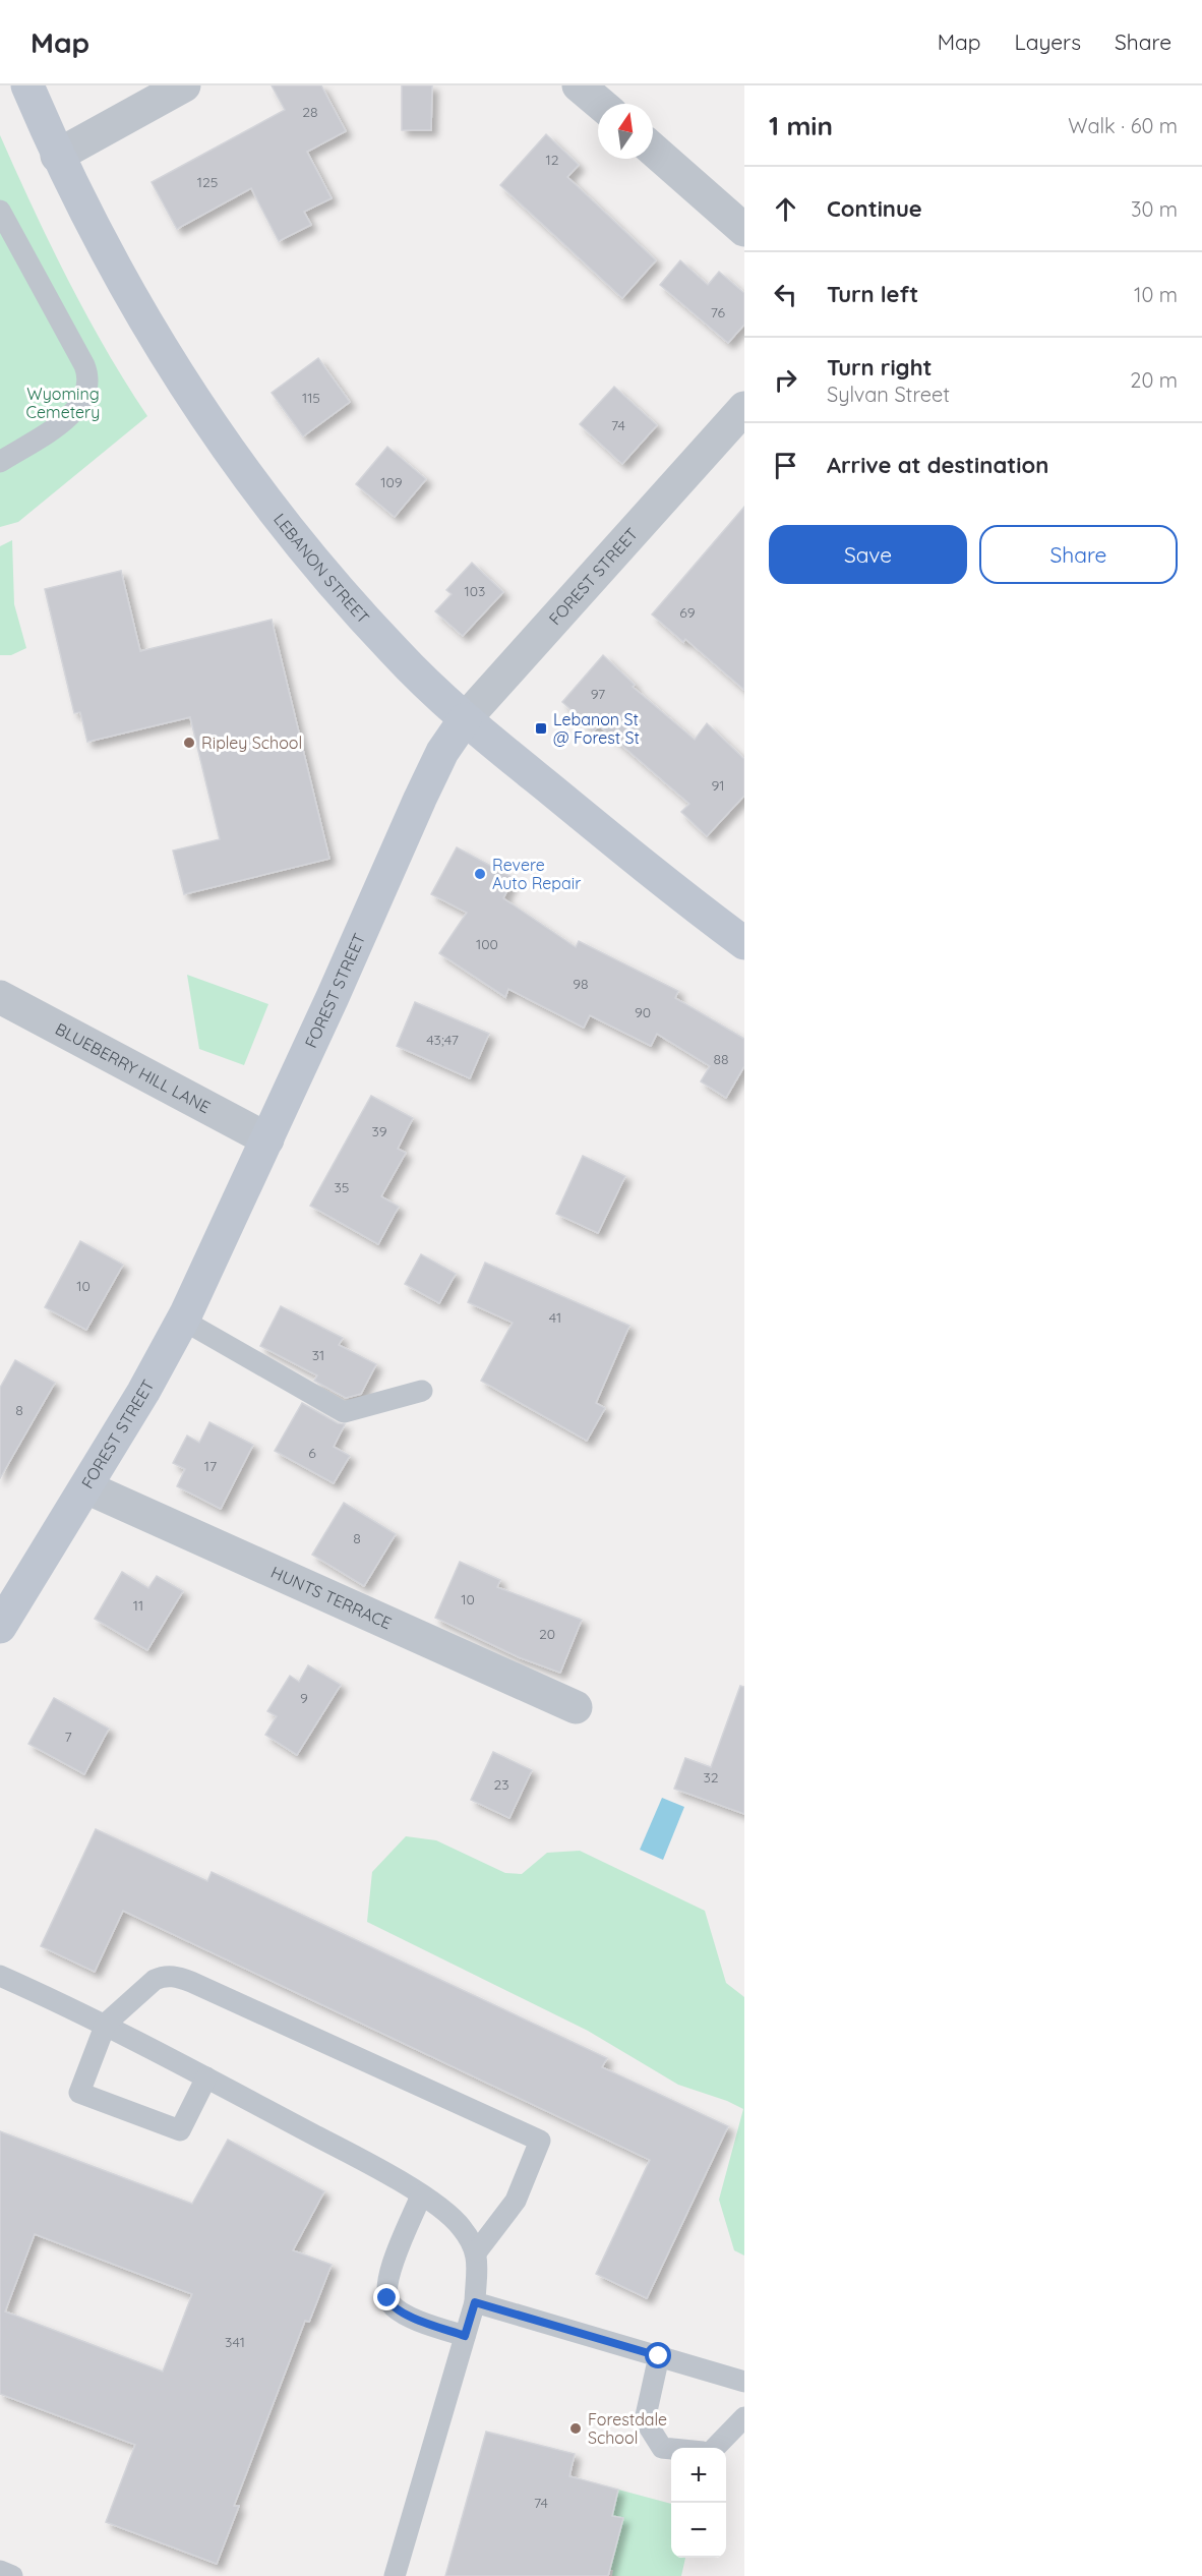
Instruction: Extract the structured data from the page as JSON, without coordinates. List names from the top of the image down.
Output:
{
  "streets": {
    "main road": ["LEBANON STREET", "FOREST STREET"],
    "street": ["BLUEBERRY HILL LANE", "HUNTS TERRACE"]
  },
  "crossings": [
    ["LEBANON STREET", "FOREST STREET"],
    ["FOREST STREET", "BLUEBERRY HILL LANE"],
    ["FOREST STREET", "HUNTS TERRACE"]
  ],
  "parks": ["Wyoming Cemetery"],
  "places": {
    "transit": ["Lebanon St @ Forest St"],
    "other": ["Ripley School", "Revere Auto Repair", "Forestdale School"]
  },
  "house_numbers": [
    "28",
    "12",
    "125",
    "76",
    "115",
    "74",
    "109",
    "103",
    "69",
    "97",
    "91",
    "100",
    "98",
    "90",
    "43;47",
    "88",
    "39",
    "35",
    "10",
    "41",
    "31",
    "8",
    "6",
    "17",
    "8",
    "10",
    "11",
    "20",
    "9",
    "7",
    "32",
    "23",
    "341",
    "74"
  ],
  "north": "top",
  "page": {
    "header": "Map",
    "nav": ["Map", "Layers", "Share"],
    "heading": ["1 min", "Walk · 60 m"],
    "list": [
      ["Continue", "30 m"],
      ["Turn left", "10 m"],
      ["Turn right", "Sylvan Street", "20 m"],
      "Arrive at destination"
    ],
    "buttons": ["Save", "Share"],
    "map_buttons": ["+", "−"]
  }
}
